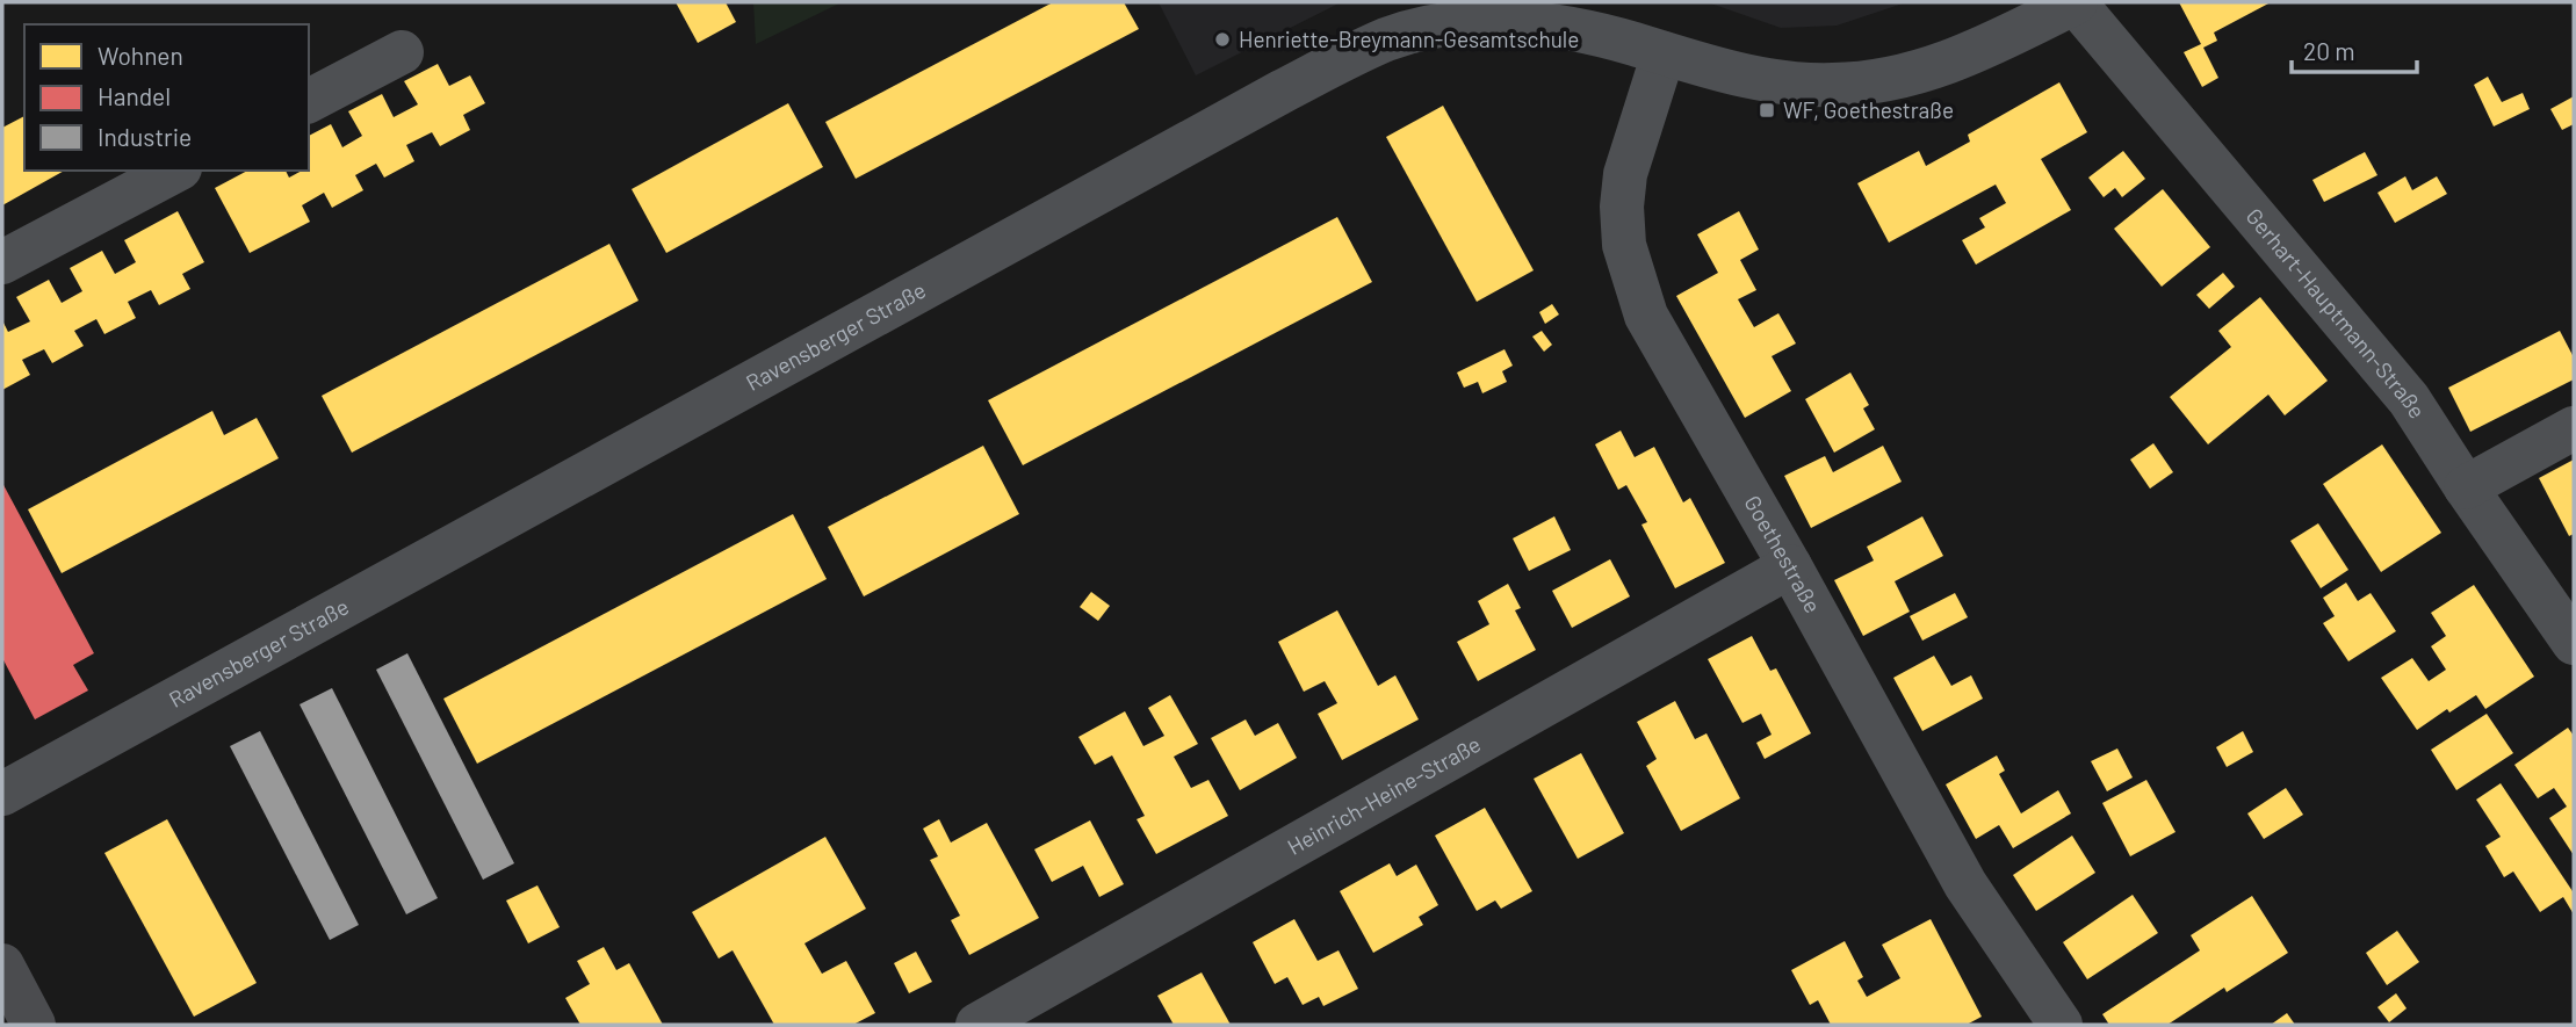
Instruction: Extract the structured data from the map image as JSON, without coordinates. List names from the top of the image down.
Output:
{
  "streets": {
    "street": [
      "Gerhart-Hauptmann-Straße",
      "Ravensberger Straße",
      "Goethestraße",
      "Heinrich-Heine-Straße"
    ]
  },
  "crossings": [
    ["Gerhart-Hauptmann-Straße", "Ravensberger Straße"],
    ["Ravensberger Straße", "Goethestraße"],
    ["Goethestraße", "Heinrich-Heine-Straße"]
  ],
  "places": {
    "other": ["Henriette-Breymann-Gesamtschule"],
    "transit": ["WF, Goethestraße"]
  },
  "legend": ["Wohnen", "Handel", "Industrie"],
  "scale_bar": "20 m"
}
